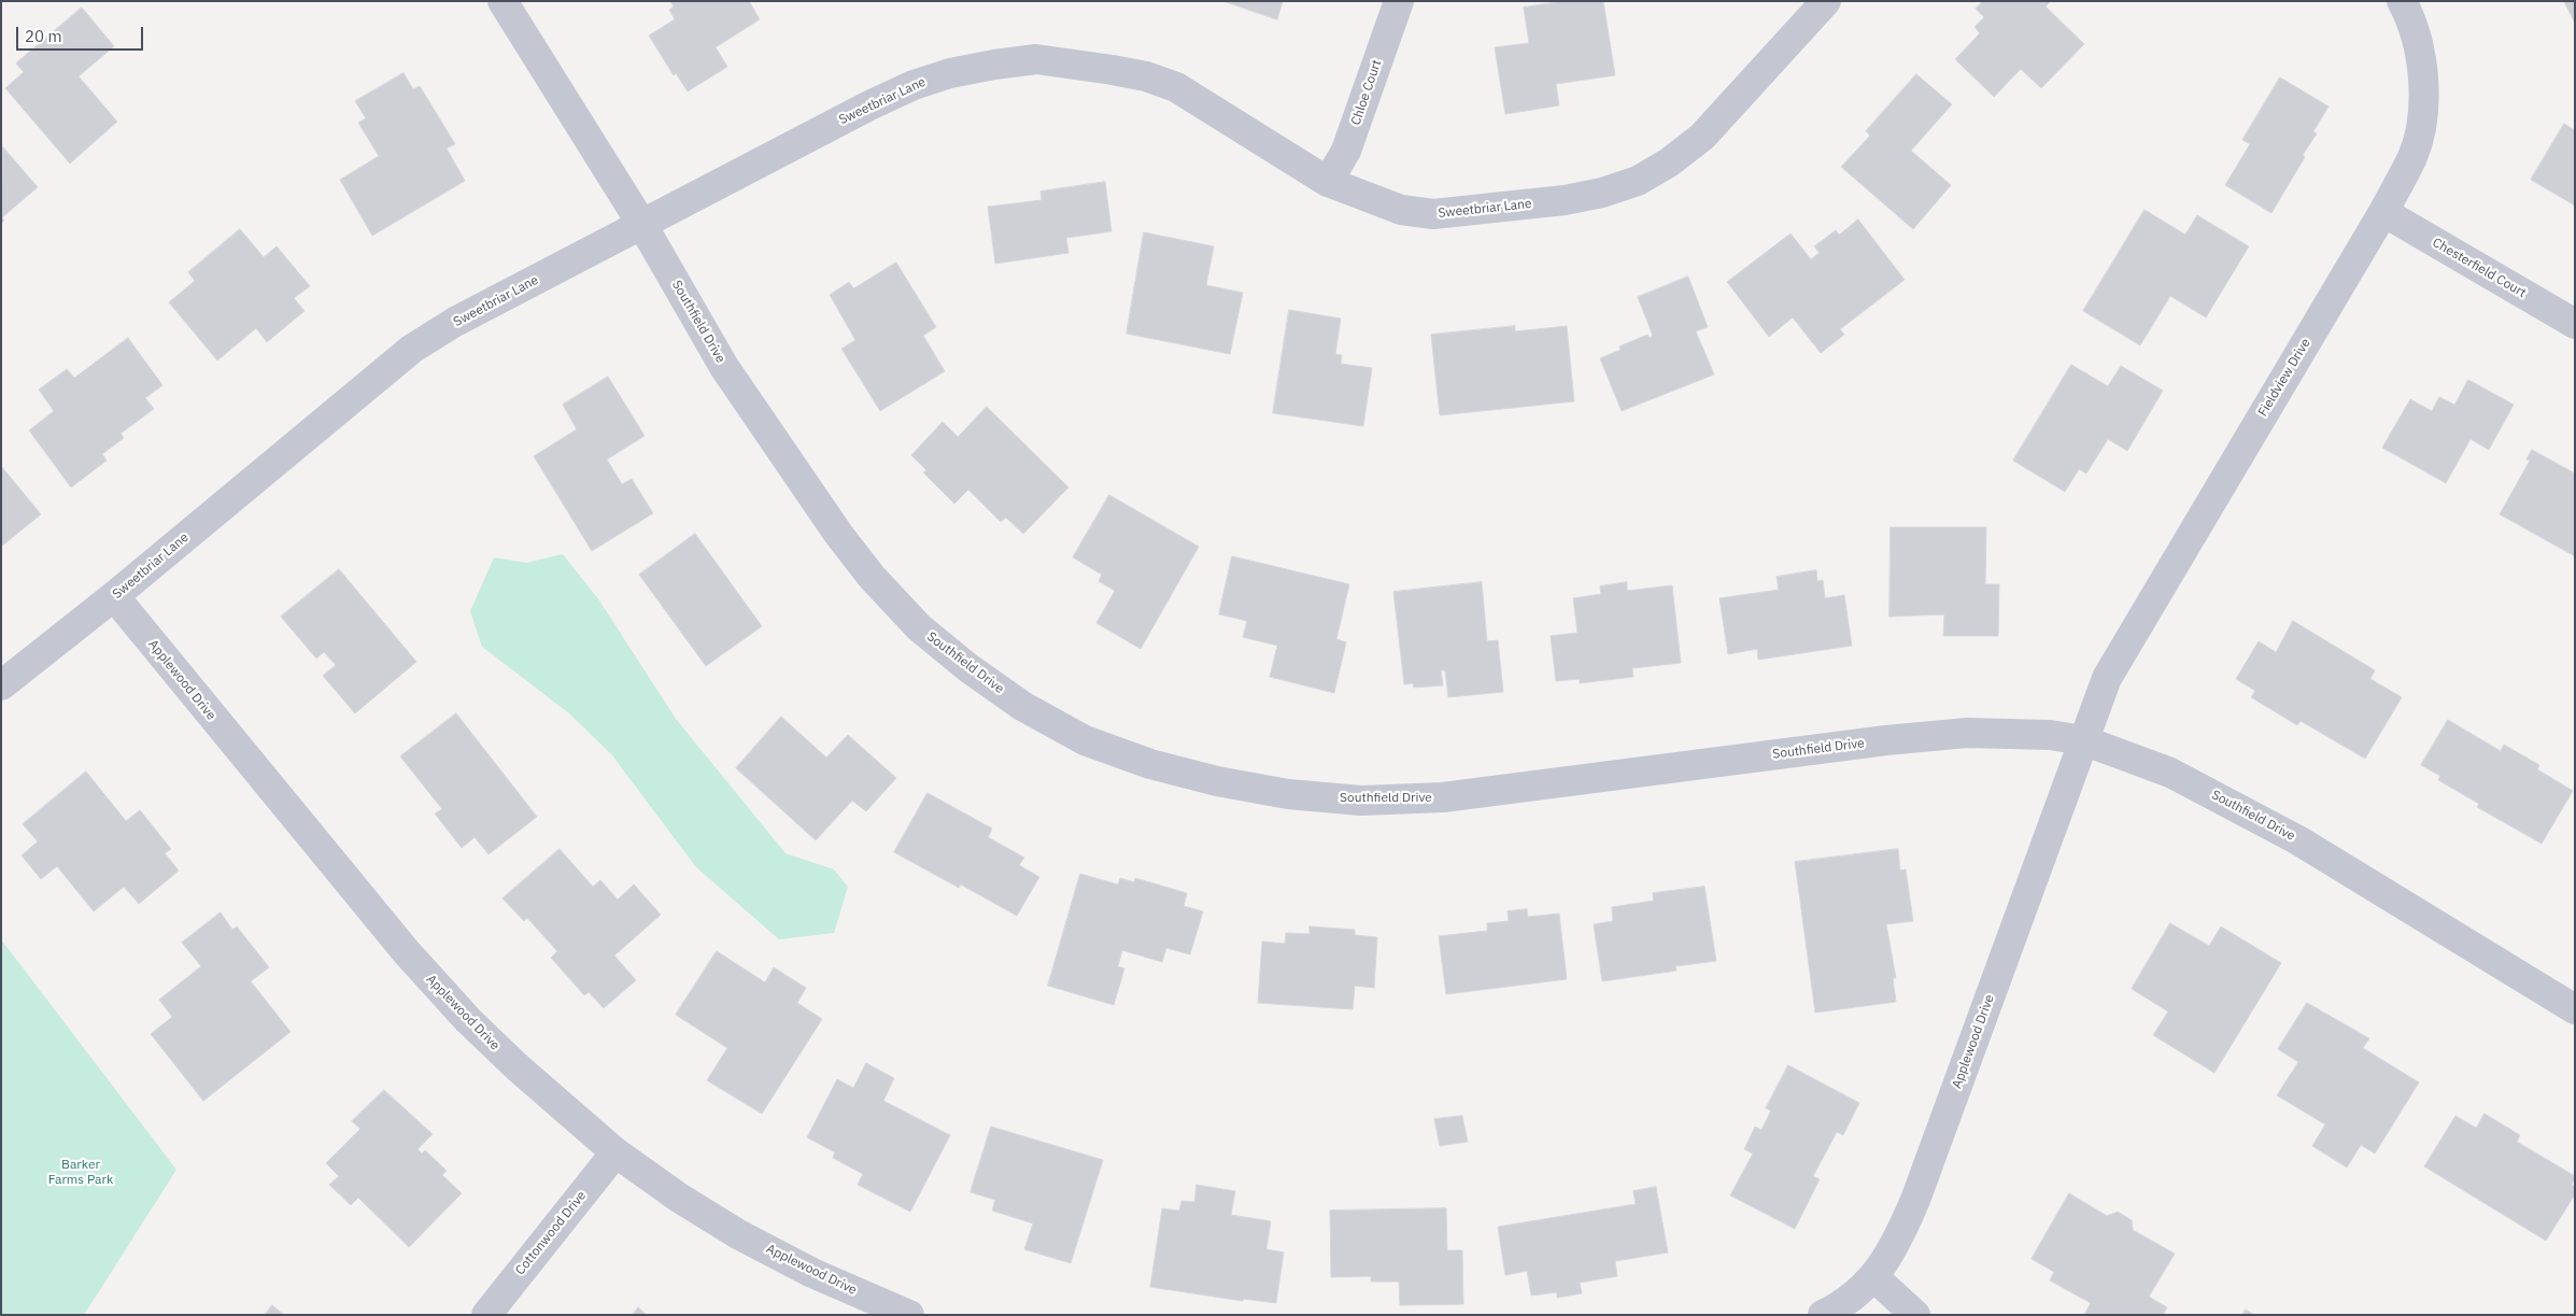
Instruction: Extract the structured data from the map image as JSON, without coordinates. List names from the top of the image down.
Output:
{
  "streets": {
    "street": [
      "Chloe Court",
      "Sweetbriar Lane",
      "Chesterfield Court",
      "Southfield Drive",
      "Fieldview Drive",
      "Applewood Drive",
      "Cottonwood Drive"
    ]
  },
  "crossings": [
    ["Chloe Court", "Sweetbriar Lane"],
    ["Sweetbriar Lane", "Southfield Drive"],
    ["Sweetbriar Lane", "Applewood Drive"],
    ["Chesterfield Court", "Fieldview Drive"],
    ["Southfield Drive", "Fieldview Drive"],
    ["Southfield Drive", "Applewood Drive"],
    ["Fieldview Drive", "Applewood Drive"],
    ["Applewood Drive", "Cottonwood Drive"]
  ],
  "parks": ["Barker Farms Park"],
  "scale_bar": "20 m"
}
